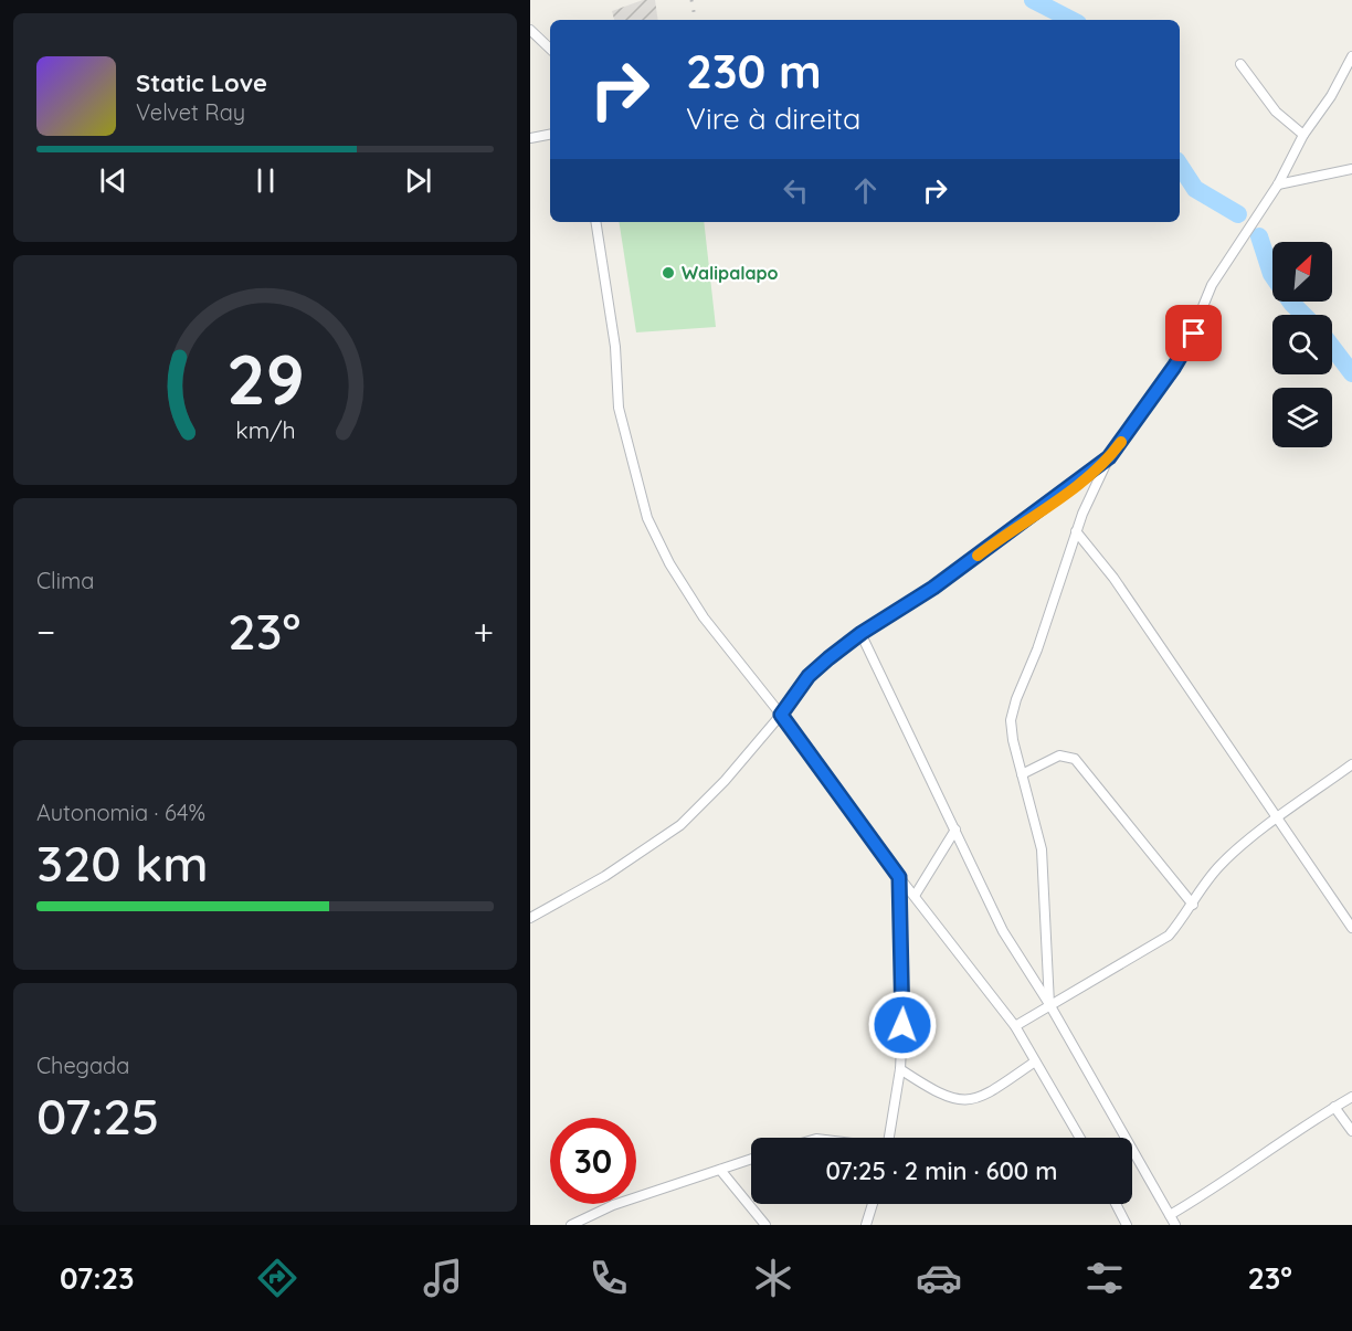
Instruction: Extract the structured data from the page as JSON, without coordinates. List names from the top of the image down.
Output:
{
  "places": ["Walipalapo"],
  "north": "top right",
  "page": {
    "turn": ["230 m", "Vire à direita"],
    "song": ["Static Love", "Velvet Ray"],
    "tile": [
      "Clima",
      ["Autonomia · 64%", "320 km"],
      ["Chegada", "07:25"]
    ],
    "heat": ["−", "23°", "+"],
    "limit": "30",
    "trip": "07:25 · 2 min · 600 m",
    "tabs": ["07:23", "23°"],
    "gauge": ["29", "km/h"]
  }
}
